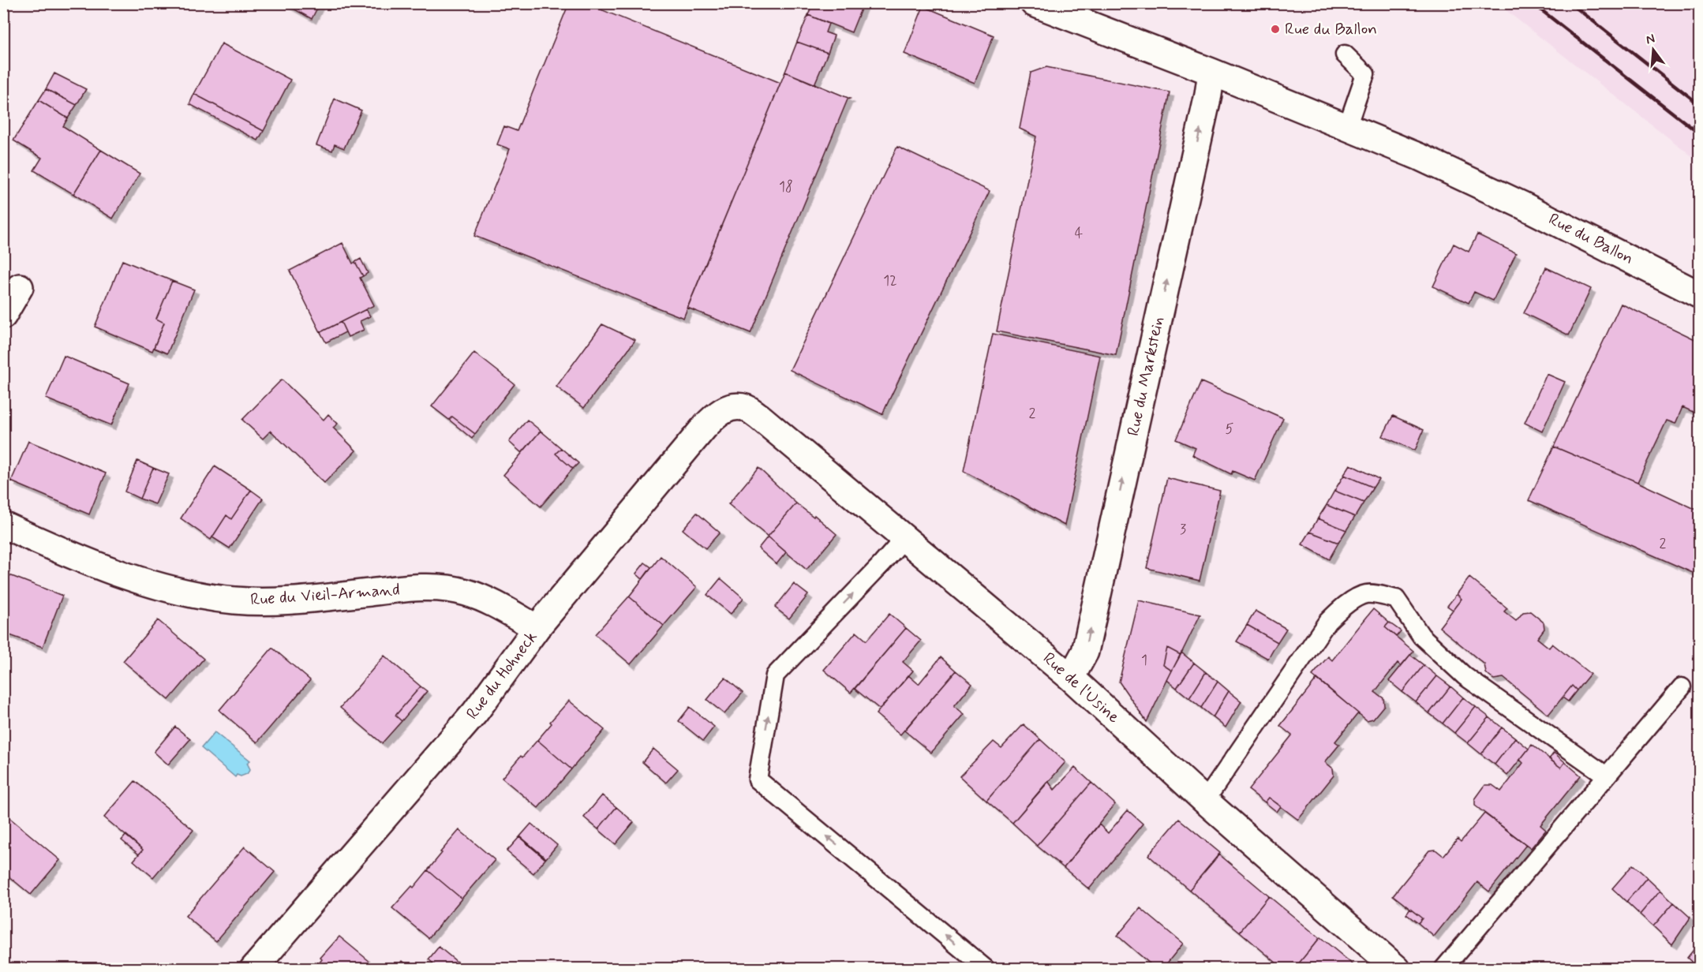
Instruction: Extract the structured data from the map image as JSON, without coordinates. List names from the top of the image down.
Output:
{
  "streets": {
    "street": [
      "Rue du Ballon",
      "Rue du Markstein",
      "Rue du Vieil-Armand",
      "Rue du Hohneck",
      "Rue de l'Usine"
    ]
  },
  "crossings": [
    ["Rue du Ballon", "Rue du Markstein"],
    ["Rue du Markstein", "Rue de l'Usine"],
    ["Rue du Vieil-Armand", "Rue du Hohneck"],
    ["Rue du Hohneck", "Rue de l'Usine"]
  ],
  "one_way": ["Rue du Markstein"],
  "places": ["Rue du Ballon"],
  "house_numbers": [
    "18",
    "4",
    "12",
    "2",
    "5",
    "3",
    "2",
    "1"
  ],
  "north": "top"
}
